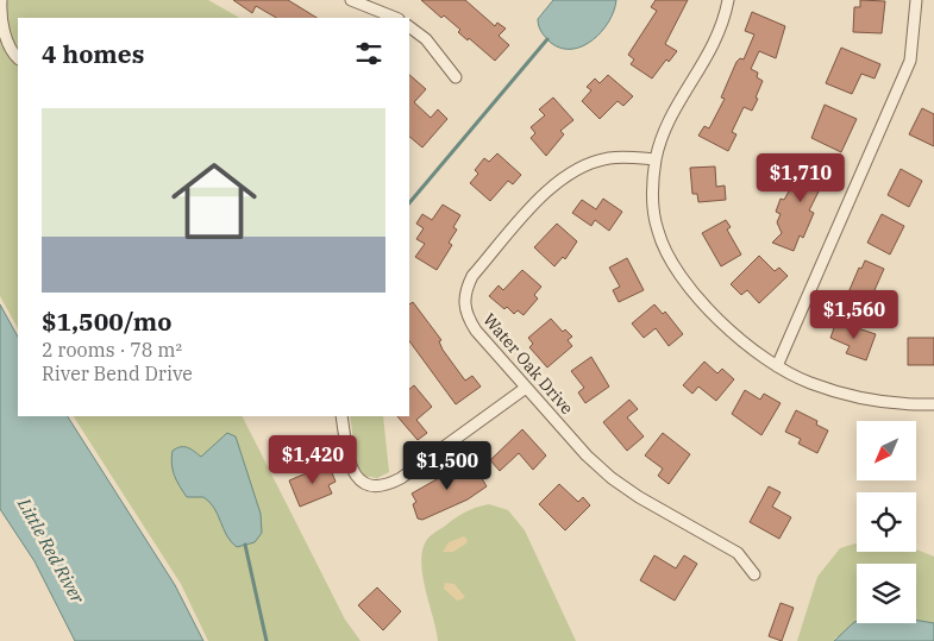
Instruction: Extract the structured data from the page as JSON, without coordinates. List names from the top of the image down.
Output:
{
  "streets": {
    "street": ["Water Oak Drive"]
  },
  "water": ["Little Red River"],
  "north": "bottom left",
  "page": {
    "heading": "4 homes",
    "list": [
      {
        "name": "$1,500/mo",
        "note": "2 rooms · 78 m² · River Bend Drive"
      }
    ],
    "price": [
      "$1,710",
      "$1,560",
      "$1,420",
      "$1,500"
    ]
  }
}
